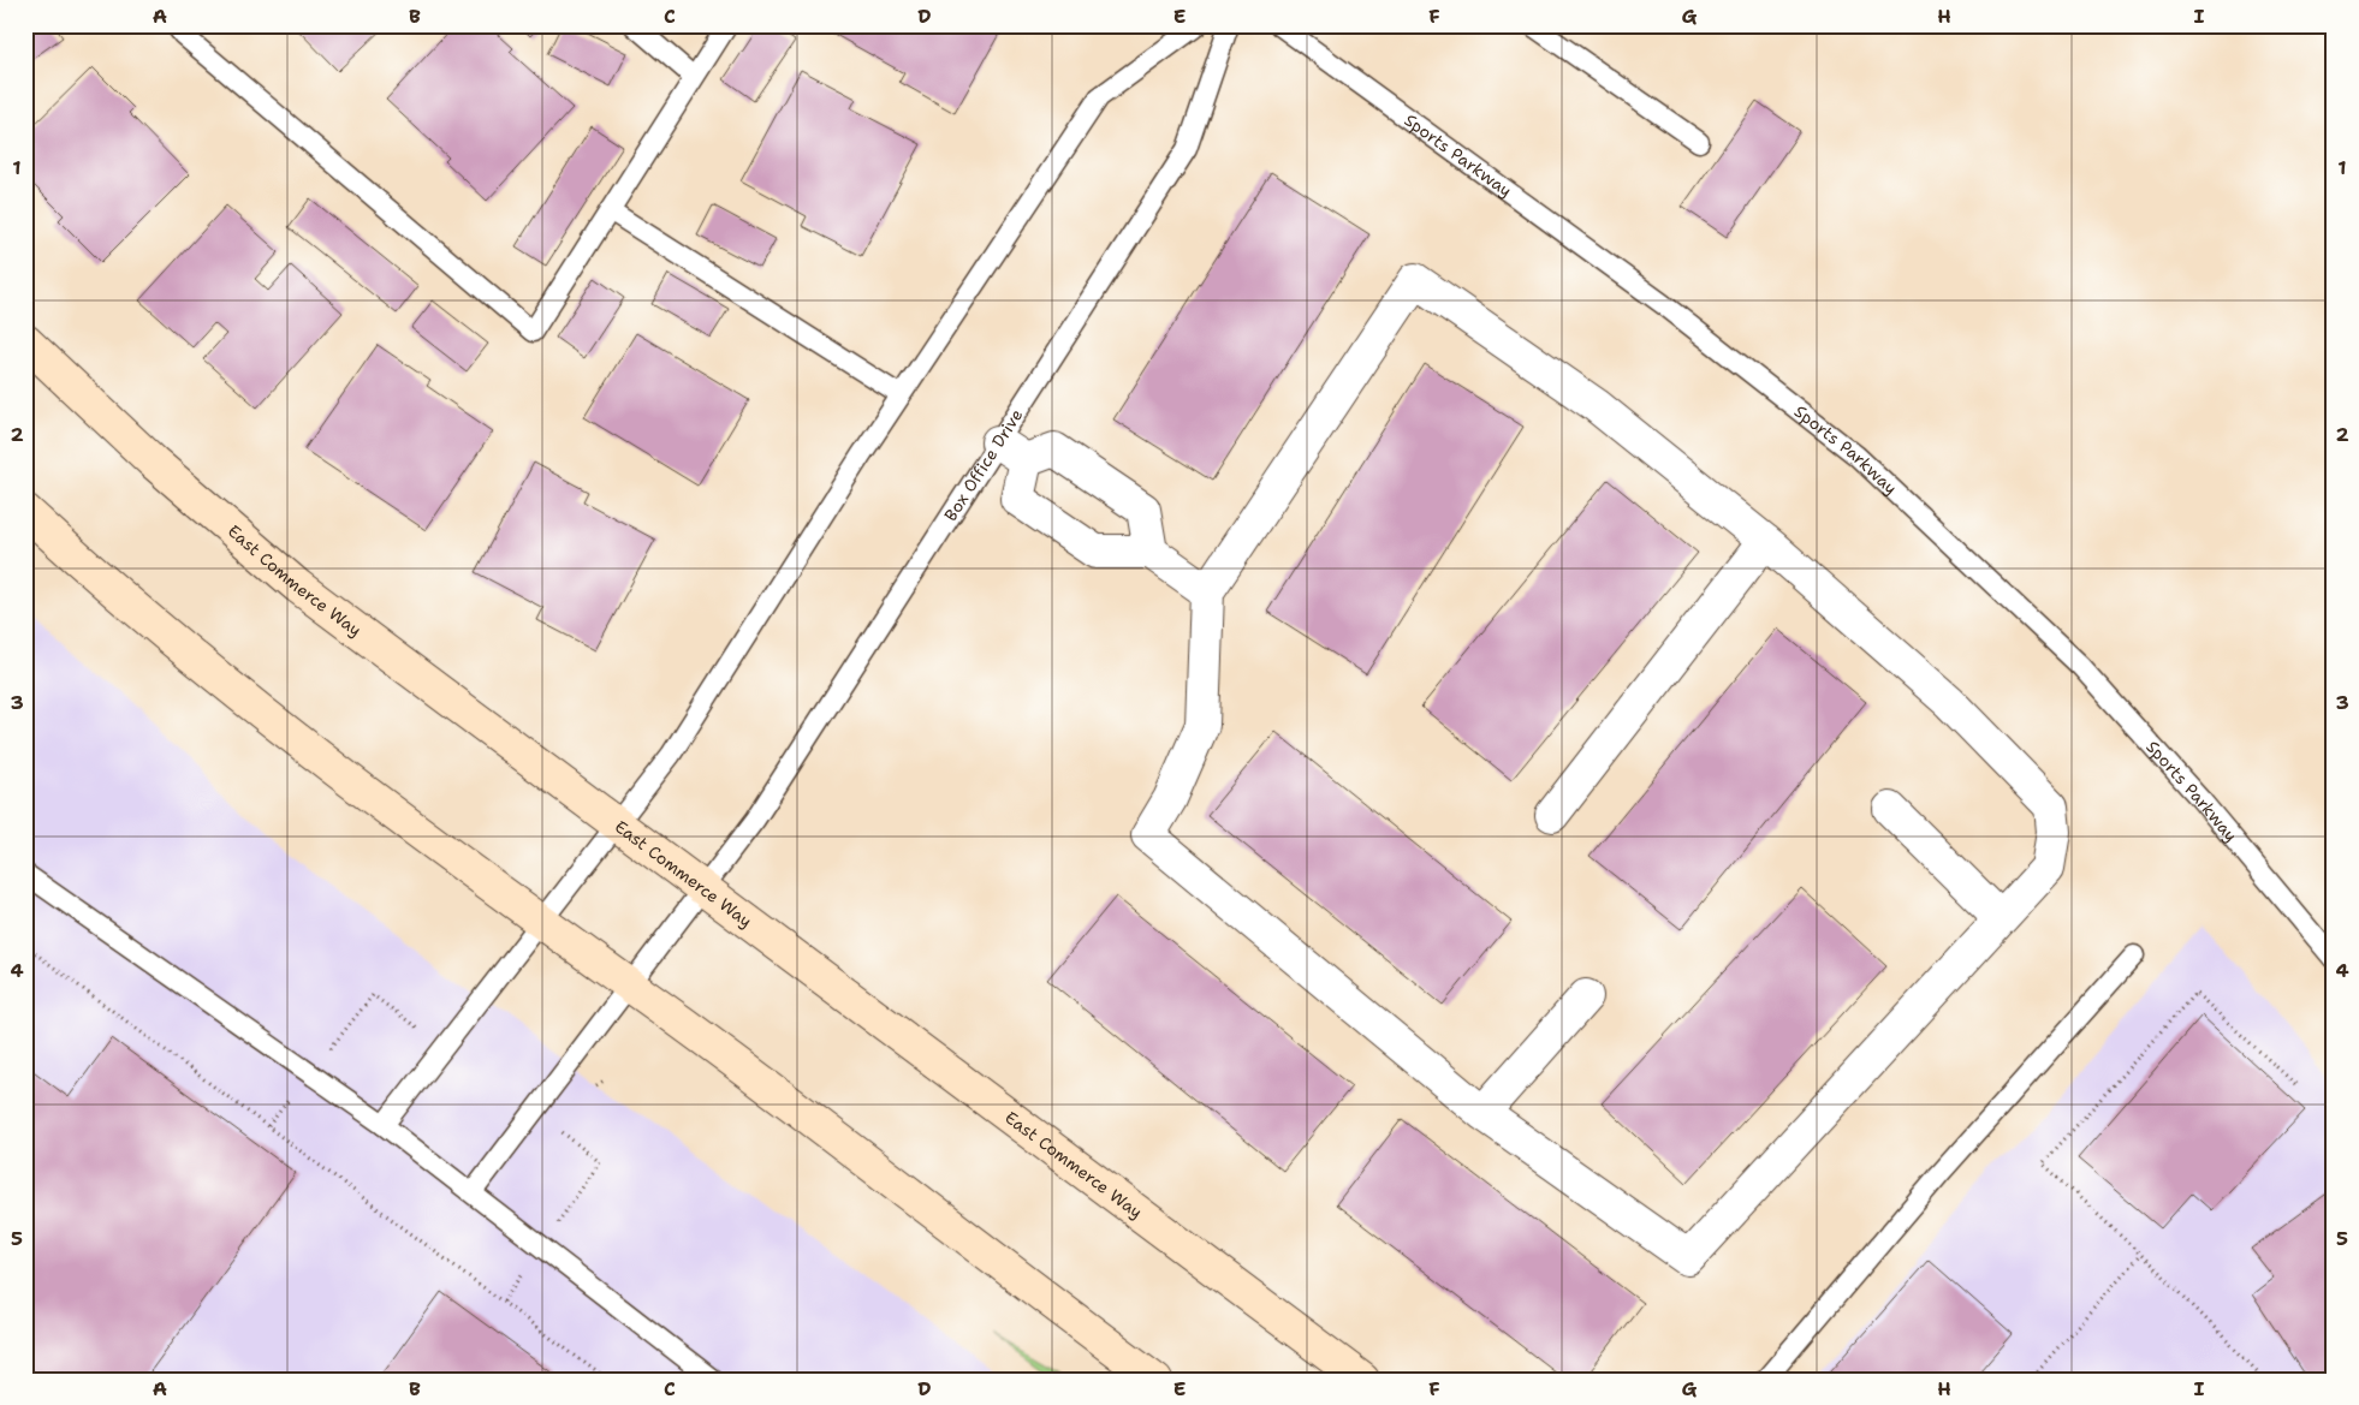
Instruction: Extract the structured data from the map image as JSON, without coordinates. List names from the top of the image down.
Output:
{
  "streets": {
    "main road": ["East Commerce Way"],
    "lane": ["Sports Parkway", "Box Office Drive"]
  },
  "crossings": [
    ["Box Office Drive", "East Commerce Way"]
  ],
  "grid": {
    "columns": [
      "A",
      "B",
      "C",
      "D",
      "E",
      "F",
      "G",
      "H",
      "I"
    ],
    "rows": [
      "1",
      "2",
      "3",
      "4",
      "5"
    ]
  }
}
